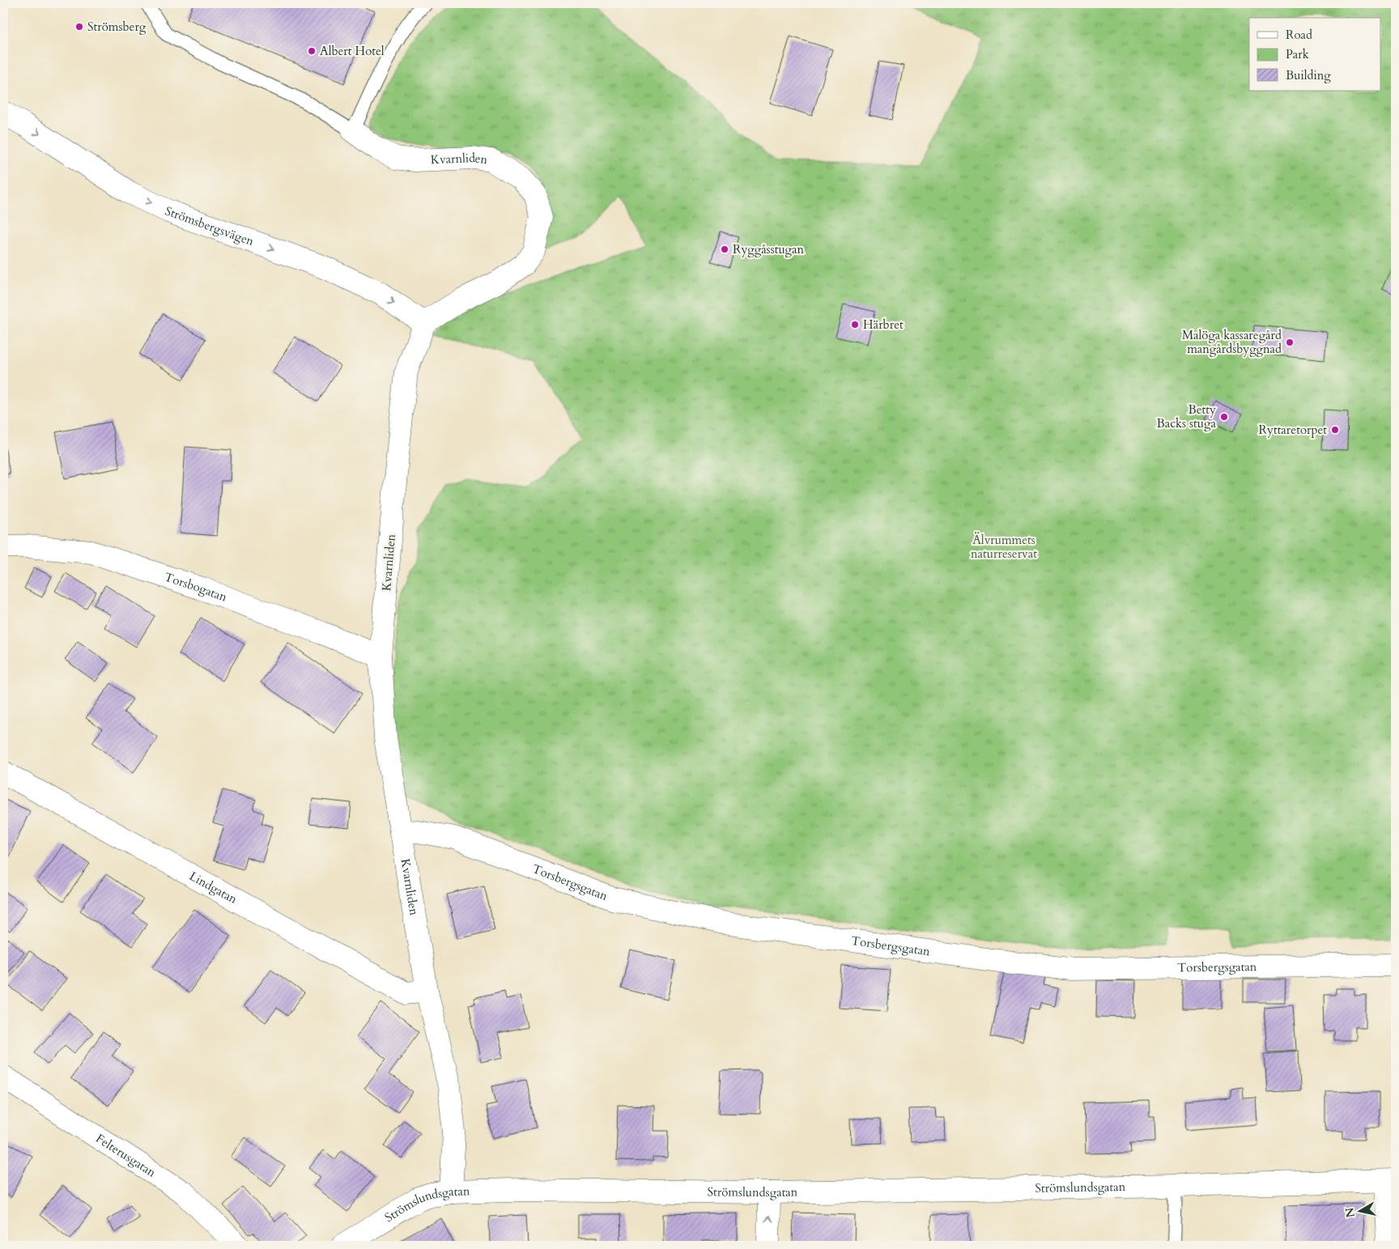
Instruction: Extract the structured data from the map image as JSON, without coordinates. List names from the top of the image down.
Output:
{
  "streets": {
    "street": [
      "Kvarnliden",
      "Strömsbergsvägen",
      "Torsbogatan",
      "Torsbergsgatan",
      "Lindgatan",
      "Felterusgatan",
      "Strömslundsgatan"
    ]
  },
  "crossings": [
    ["Kvarnliden", "Strömsbergsvägen"],
    ["Kvarnliden", "Torsbogatan"],
    ["Kvarnliden", "Torsbergsgatan"],
    ["Kvarnliden", "Lindgatan"],
    ["Kvarnliden", "Strömslundsgatan"]
  ],
  "one_way": ["Strömsbergsvägen"],
  "parks": ["Älvrummets naturreservat"],
  "places": [
    "Strömsberg",
    "Albert Hotel",
    "Ryggåsstugan",
    "Härbret",
    "Malöga kassaregård mangårdsbyggnad",
    "Betty Backs stuga",
    "Ryttaretorpet"
  ],
  "legend": ["Road", "Park", "Building"],
  "north": "left"
}
